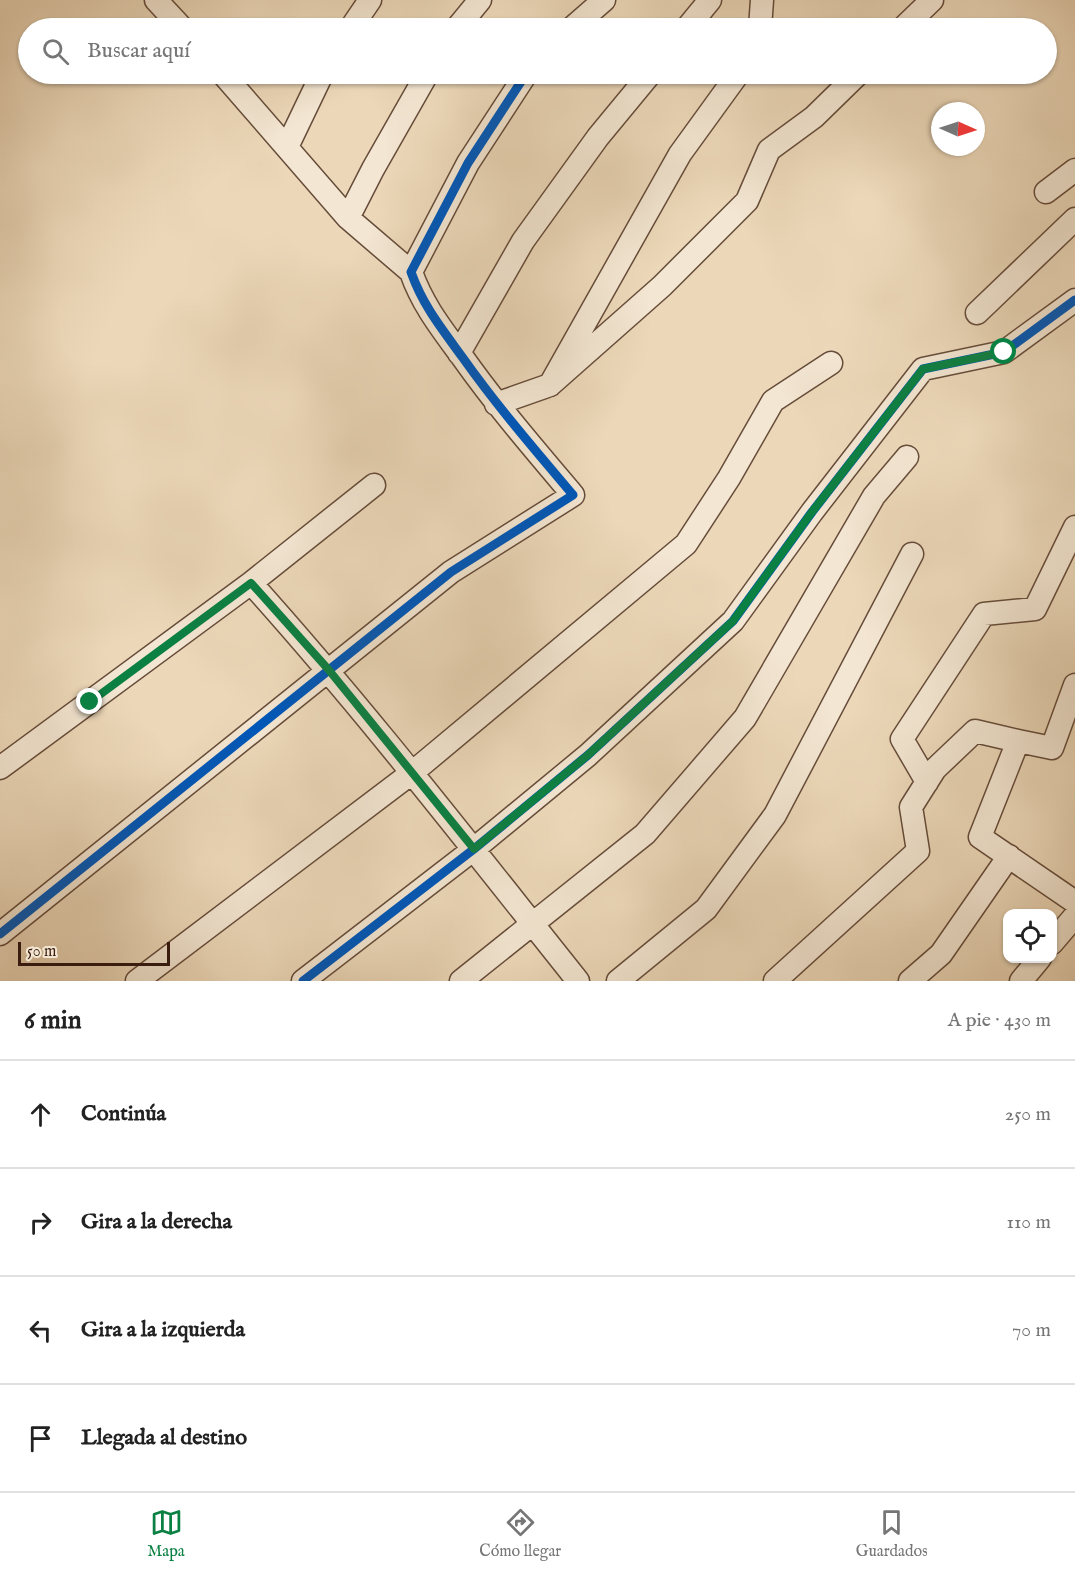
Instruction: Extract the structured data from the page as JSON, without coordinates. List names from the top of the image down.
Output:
{
  "scale_bar": "50 m",
  "north": "right",
  "page": {
    "search": "Buscar aquí",
    "scale": "50 m",
    "heading": ["6 min", "A pie · 430 m"],
    "list": [
      ["Continúa", "250 m"],
      ["Gira a la derecha", "110 m"],
      ["Gira a la izquierda", "70 m"],
      "Llegada al destino"
    ],
    "nav": ["Mapa", "Cómo llegar", "Guardados"]
  }
}
